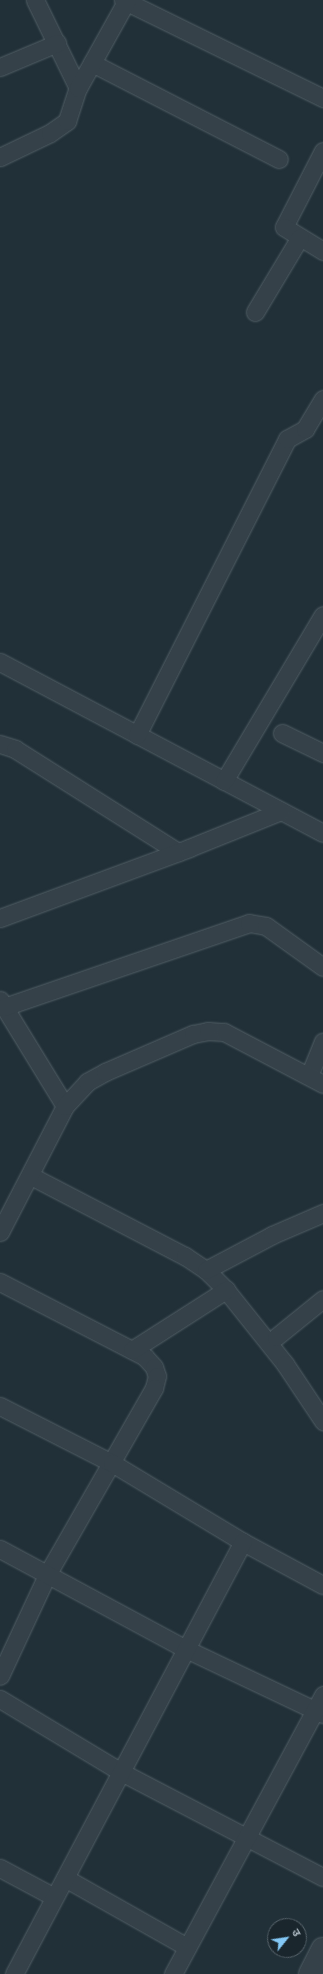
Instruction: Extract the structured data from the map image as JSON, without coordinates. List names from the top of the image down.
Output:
{
  "north": "top right"
}
